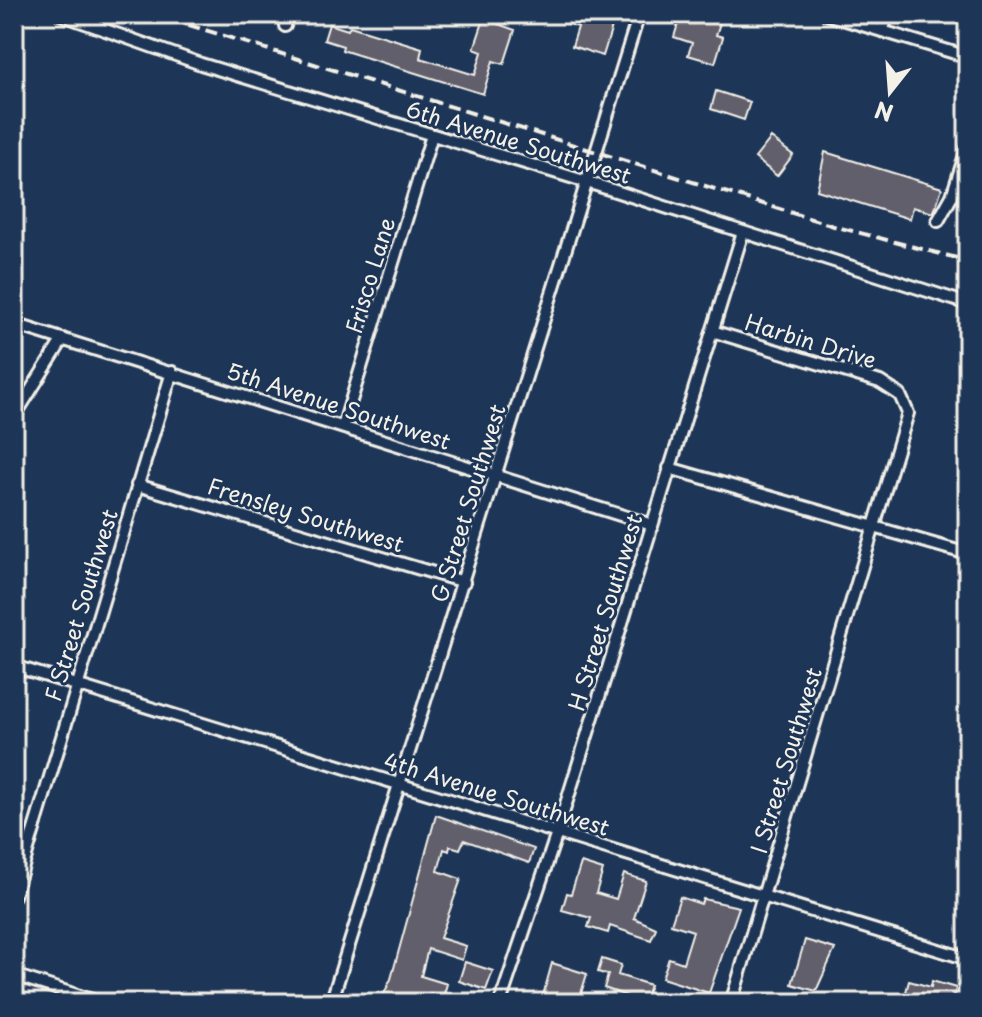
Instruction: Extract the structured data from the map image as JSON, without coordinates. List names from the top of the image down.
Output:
{
  "streets": {
    "street": [
      "6th Avenue Southwest",
      "Frisco Lane",
      "Harbin Drive",
      "5th Avenue Southwest",
      "G Street Southwest",
      "Frensley Southwest",
      "F Street Southwest",
      "H Street Southwest",
      "I Street Southwest",
      "4th Avenue Southwest"
    ]
  },
  "crossings": [
    ["6th Avenue Southwest", "Frisco Lane"],
    ["6th Avenue Southwest", "G Street Southwest"],
    ["6th Avenue Southwest", "H Street Southwest"],
    ["Frisco Lane", "5th Avenue Southwest"],
    ["Harbin Drive", "H Street Southwest"],
    ["Harbin Drive", "I Street Southwest"],
    ["5th Avenue Southwest", "G Street Southwest"],
    ["5th Avenue Southwest", "F Street Southwest"],
    ["5th Avenue Southwest", "H Street Southwest"],
    ["G Street Southwest", "Frensley Southwest"],
    ["G Street Southwest", "4th Avenue Southwest"],
    ["Frensley Southwest", "F Street Southwest"],
    ["F Street Southwest", "4th Avenue Southwest"],
    ["H Street Southwest", "4th Avenue Southwest"],
    ["I Street Southwest", "4th Avenue Southwest"]
  ],
  "north": "bottom"
}
